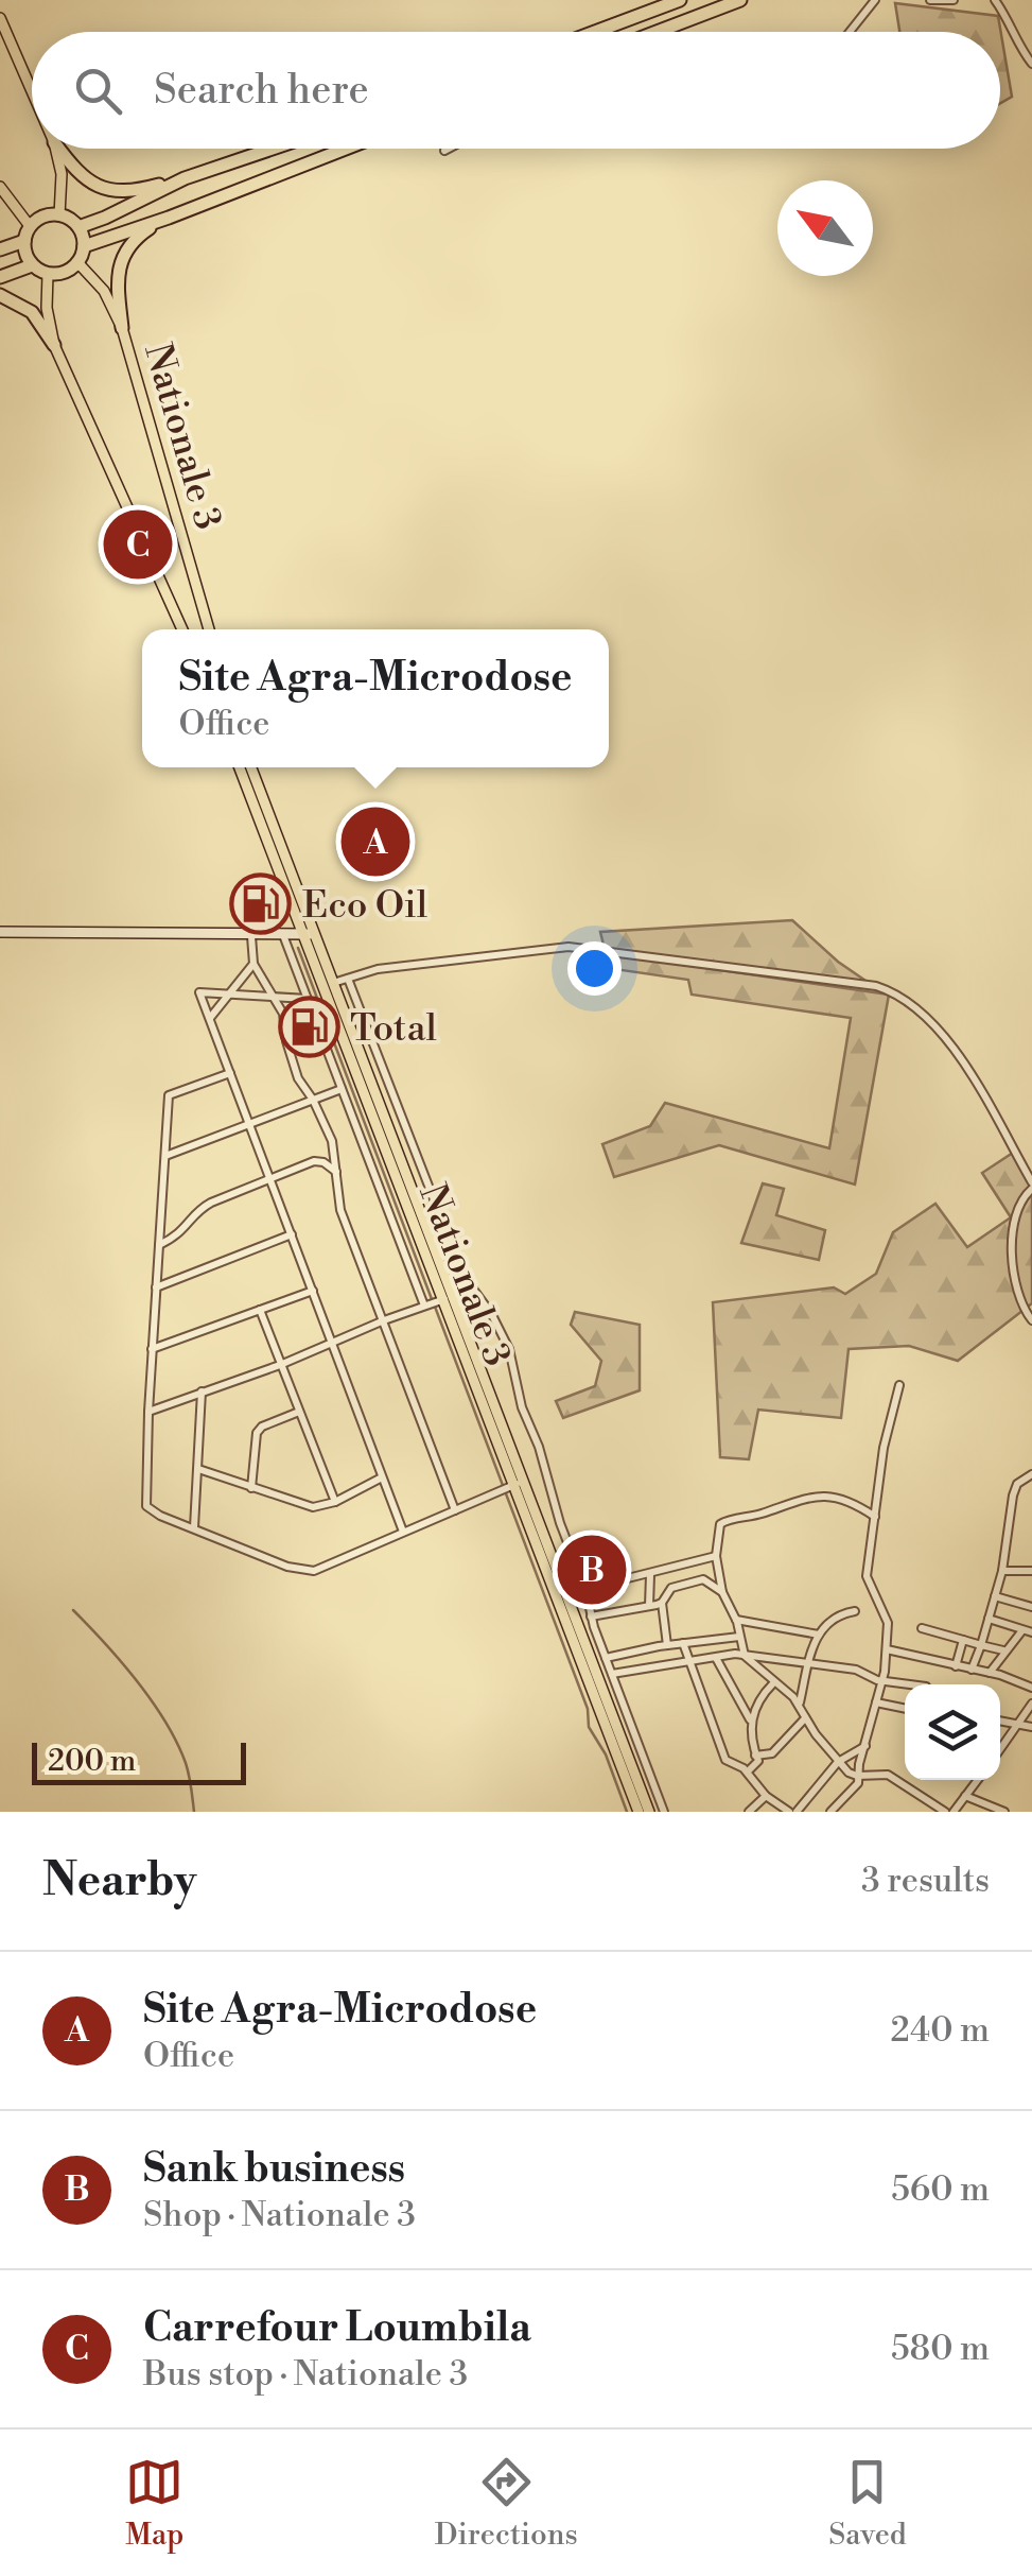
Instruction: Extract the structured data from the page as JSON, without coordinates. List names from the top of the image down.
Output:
{
  "streets": {
    "main road": ["Nationale 3"]
  },
  "places": {
    "fuel station": ["Eco Oil", "Total"]
  },
  "scale_bar": "200 m",
  "north": "top left",
  "page": {
    "search": "Search here",
    "pins": ["C", "A", "B"],
    "popup": ["Site Agra-Microdose", "Office"],
    "scale": "200 m",
    "heading": ["Nearby", "3 results"],
    "list": [
      {
        "mark": "A",
        "name": "Site Agra-Microdose",
        "note": "Office",
        "value": "240 m"
      },
      {
        "mark": "B",
        "name": "Sank business",
        "note": "Shop · Nationale 3",
        "value": "560 m"
      },
      {
        "mark": "C",
        "name": "Carrefour Loumbila",
        "note": "Bus stop · Nationale 3",
        "value": "580 m"
      }
    ],
    "nav": ["Map", "Directions", "Saved"]
  }
}
